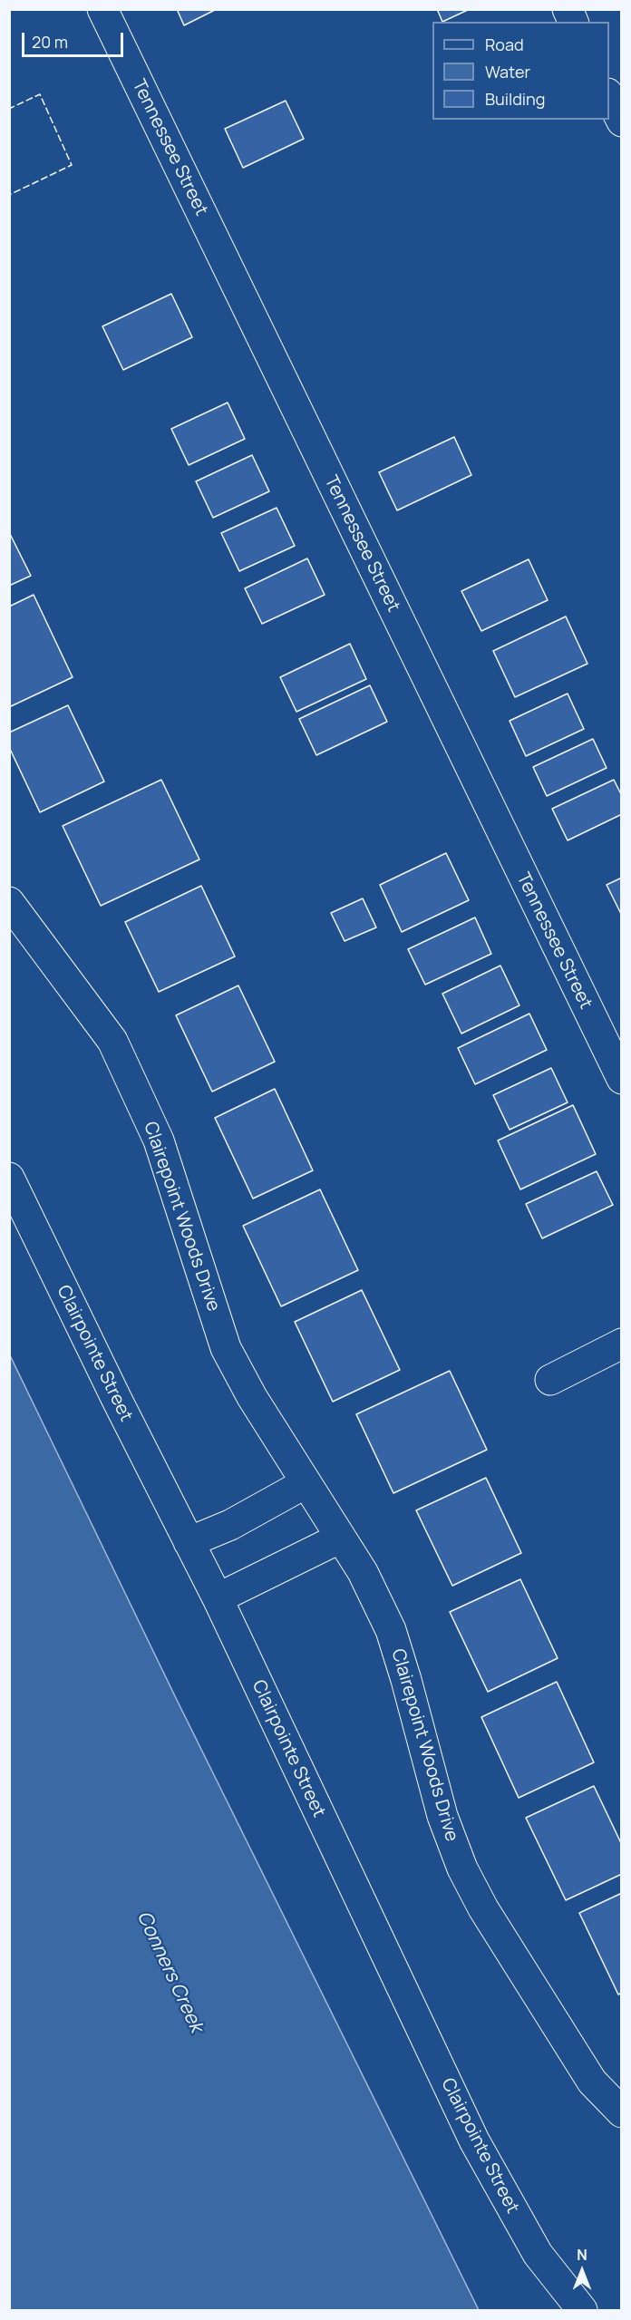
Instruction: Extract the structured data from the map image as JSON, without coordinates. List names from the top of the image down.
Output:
{
  "streets": {
    "street": ["Tennessee Street", "Clairepoint Woods Drive", "Clairpointe Street"]
  },
  "water": ["Conners Creek"],
  "legend": ["Road", "Water", "Building"],
  "scale_bar": "20 m",
  "north": "top"
}
